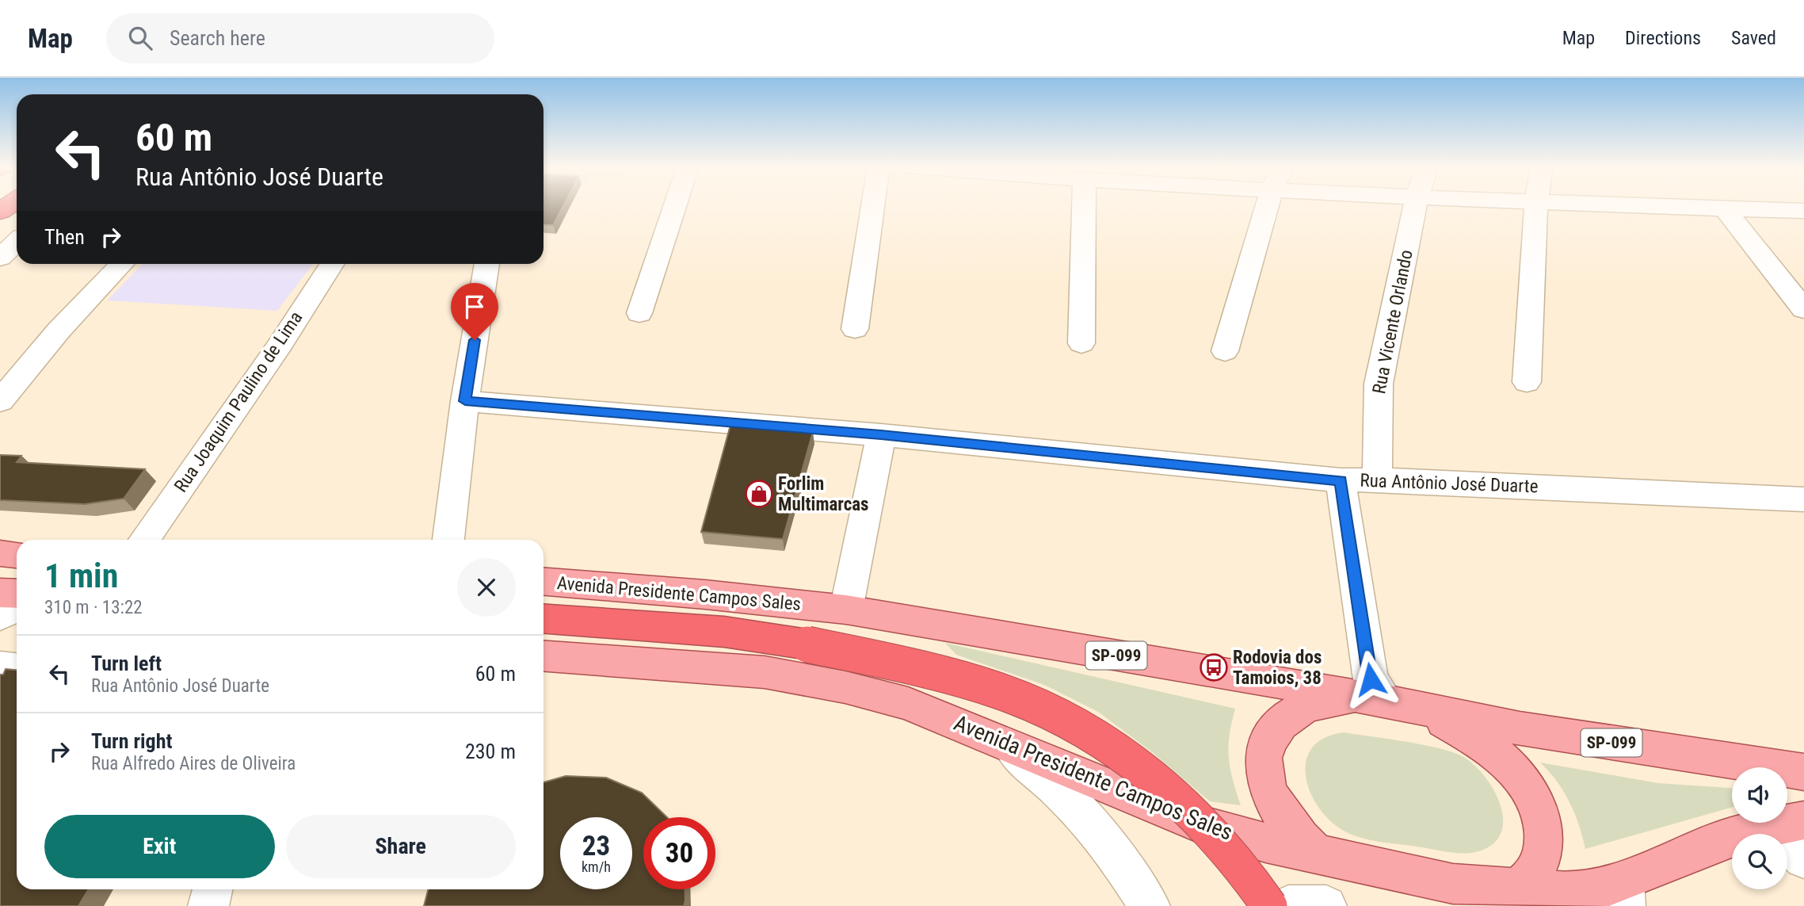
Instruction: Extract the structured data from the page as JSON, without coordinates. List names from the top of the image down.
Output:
{
  "streets": {
    "main road": ["Avenida Presidente Campos Sales", "SP-099"],
    "street": ["Rua Vicente Orlando", "Rua Joaquim Paulino de Lima", "Rua Antônio José Duarte"]
  },
  "crossings": [
    ["Rua Vicente Orlando", "Rua Antônio José Duarte"],
    ["Avenida Presidente Campos Sales", "SP-099"]
  ],
  "places": {
    "shop": ["Forlim Multimarcas"],
    "bus stop": ["Rodovia dos Tamoios, 38"]
  },
  "page": {
    "header": "Map",
    "search": "Search here",
    "nav": ["Map", "Directions", "Saved"],
    "turn": ["60 m", "Rua Antônio José Duarte"],
    "then": "Then",
    "heading": ["1 min", "310 m · 13:22"],
    "list": [
      {
        "name": "Turn left",
        "note": "Rua Antônio José Duarte",
        "value": "60 m"
      },
      {
        "name": "Turn right",
        "note": "Rua Alfredo Aires de Oliveira",
        "value": "230 m"
      }
    ],
    "buttons": ["Exit", "Share"],
    "speed": "23 km/h",
    "limit": "30"
  }
}
